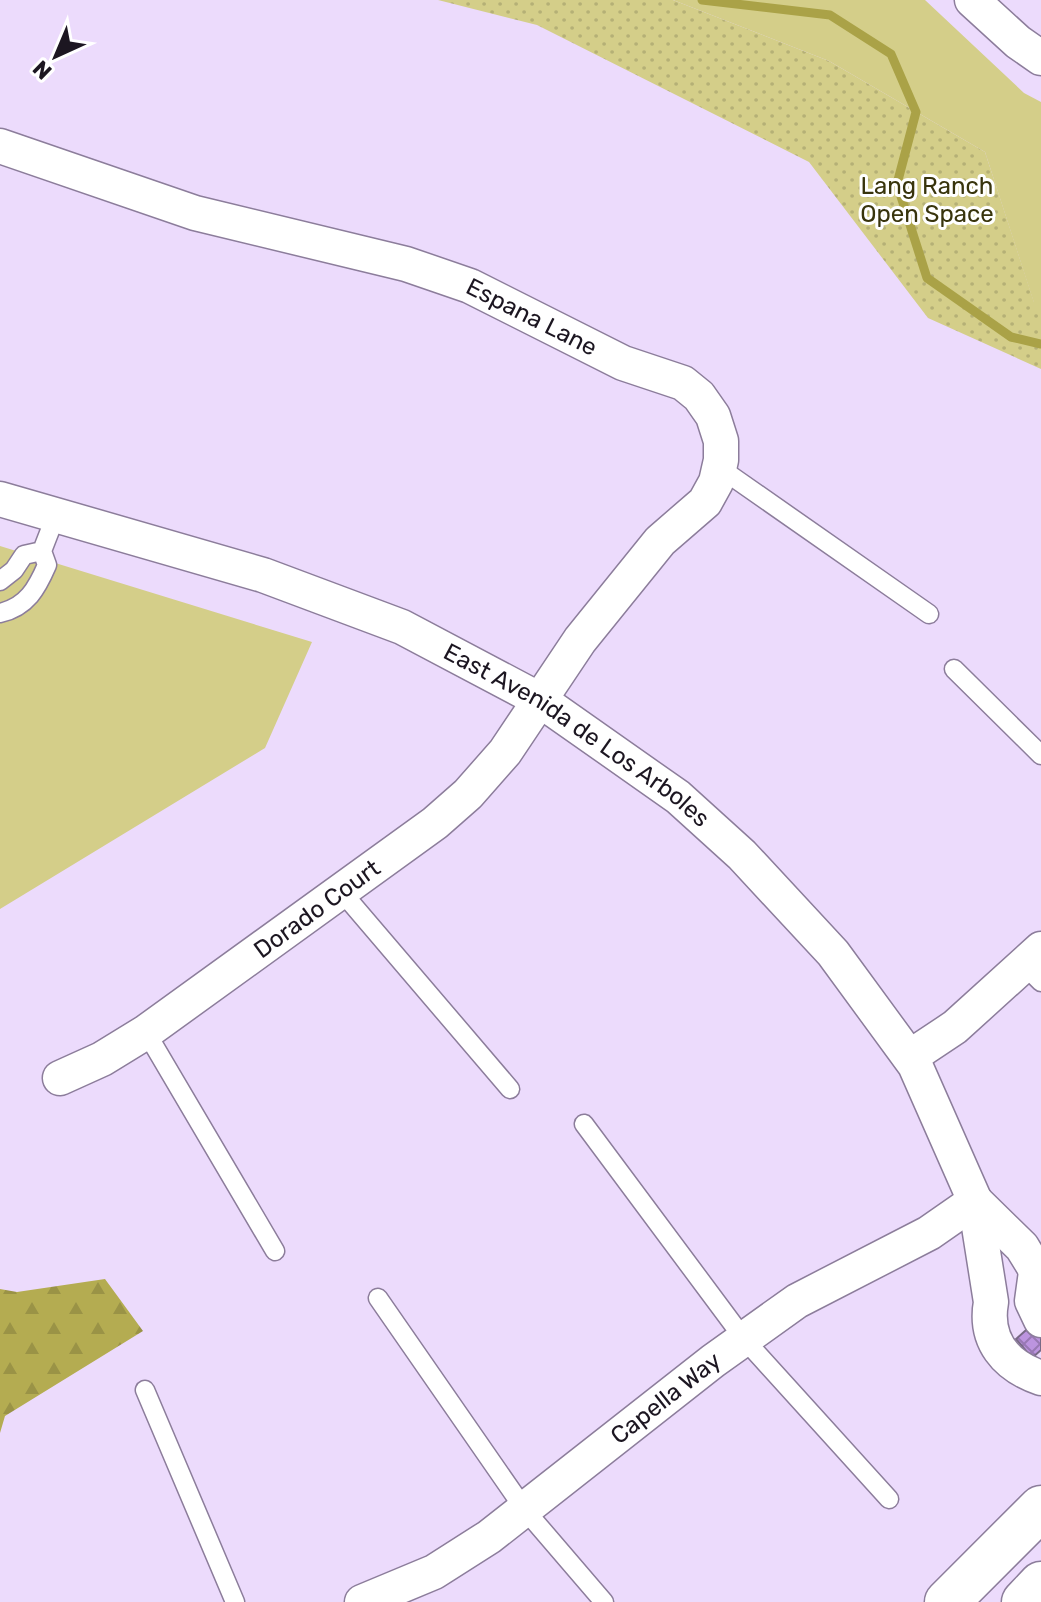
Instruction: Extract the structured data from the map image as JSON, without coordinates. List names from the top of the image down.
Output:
{
  "streets": {
    "street": [
      "Espana Lane",
      "East Avenida de Los Arboles",
      "Dorado Court",
      "Capella Way"
    ]
  },
  "crossings": [
    ["Espana Lane", "East Avenida de Los Arboles"],
    ["Espana Lane", "Dorado Court"],
    ["East Avenida de Los Arboles", "Dorado Court"],
    ["East Avenida de Los Arboles", "Capella Way"]
  ],
  "parks": ["Lang Ranch Open Space"],
  "north": "bottom left"
}
